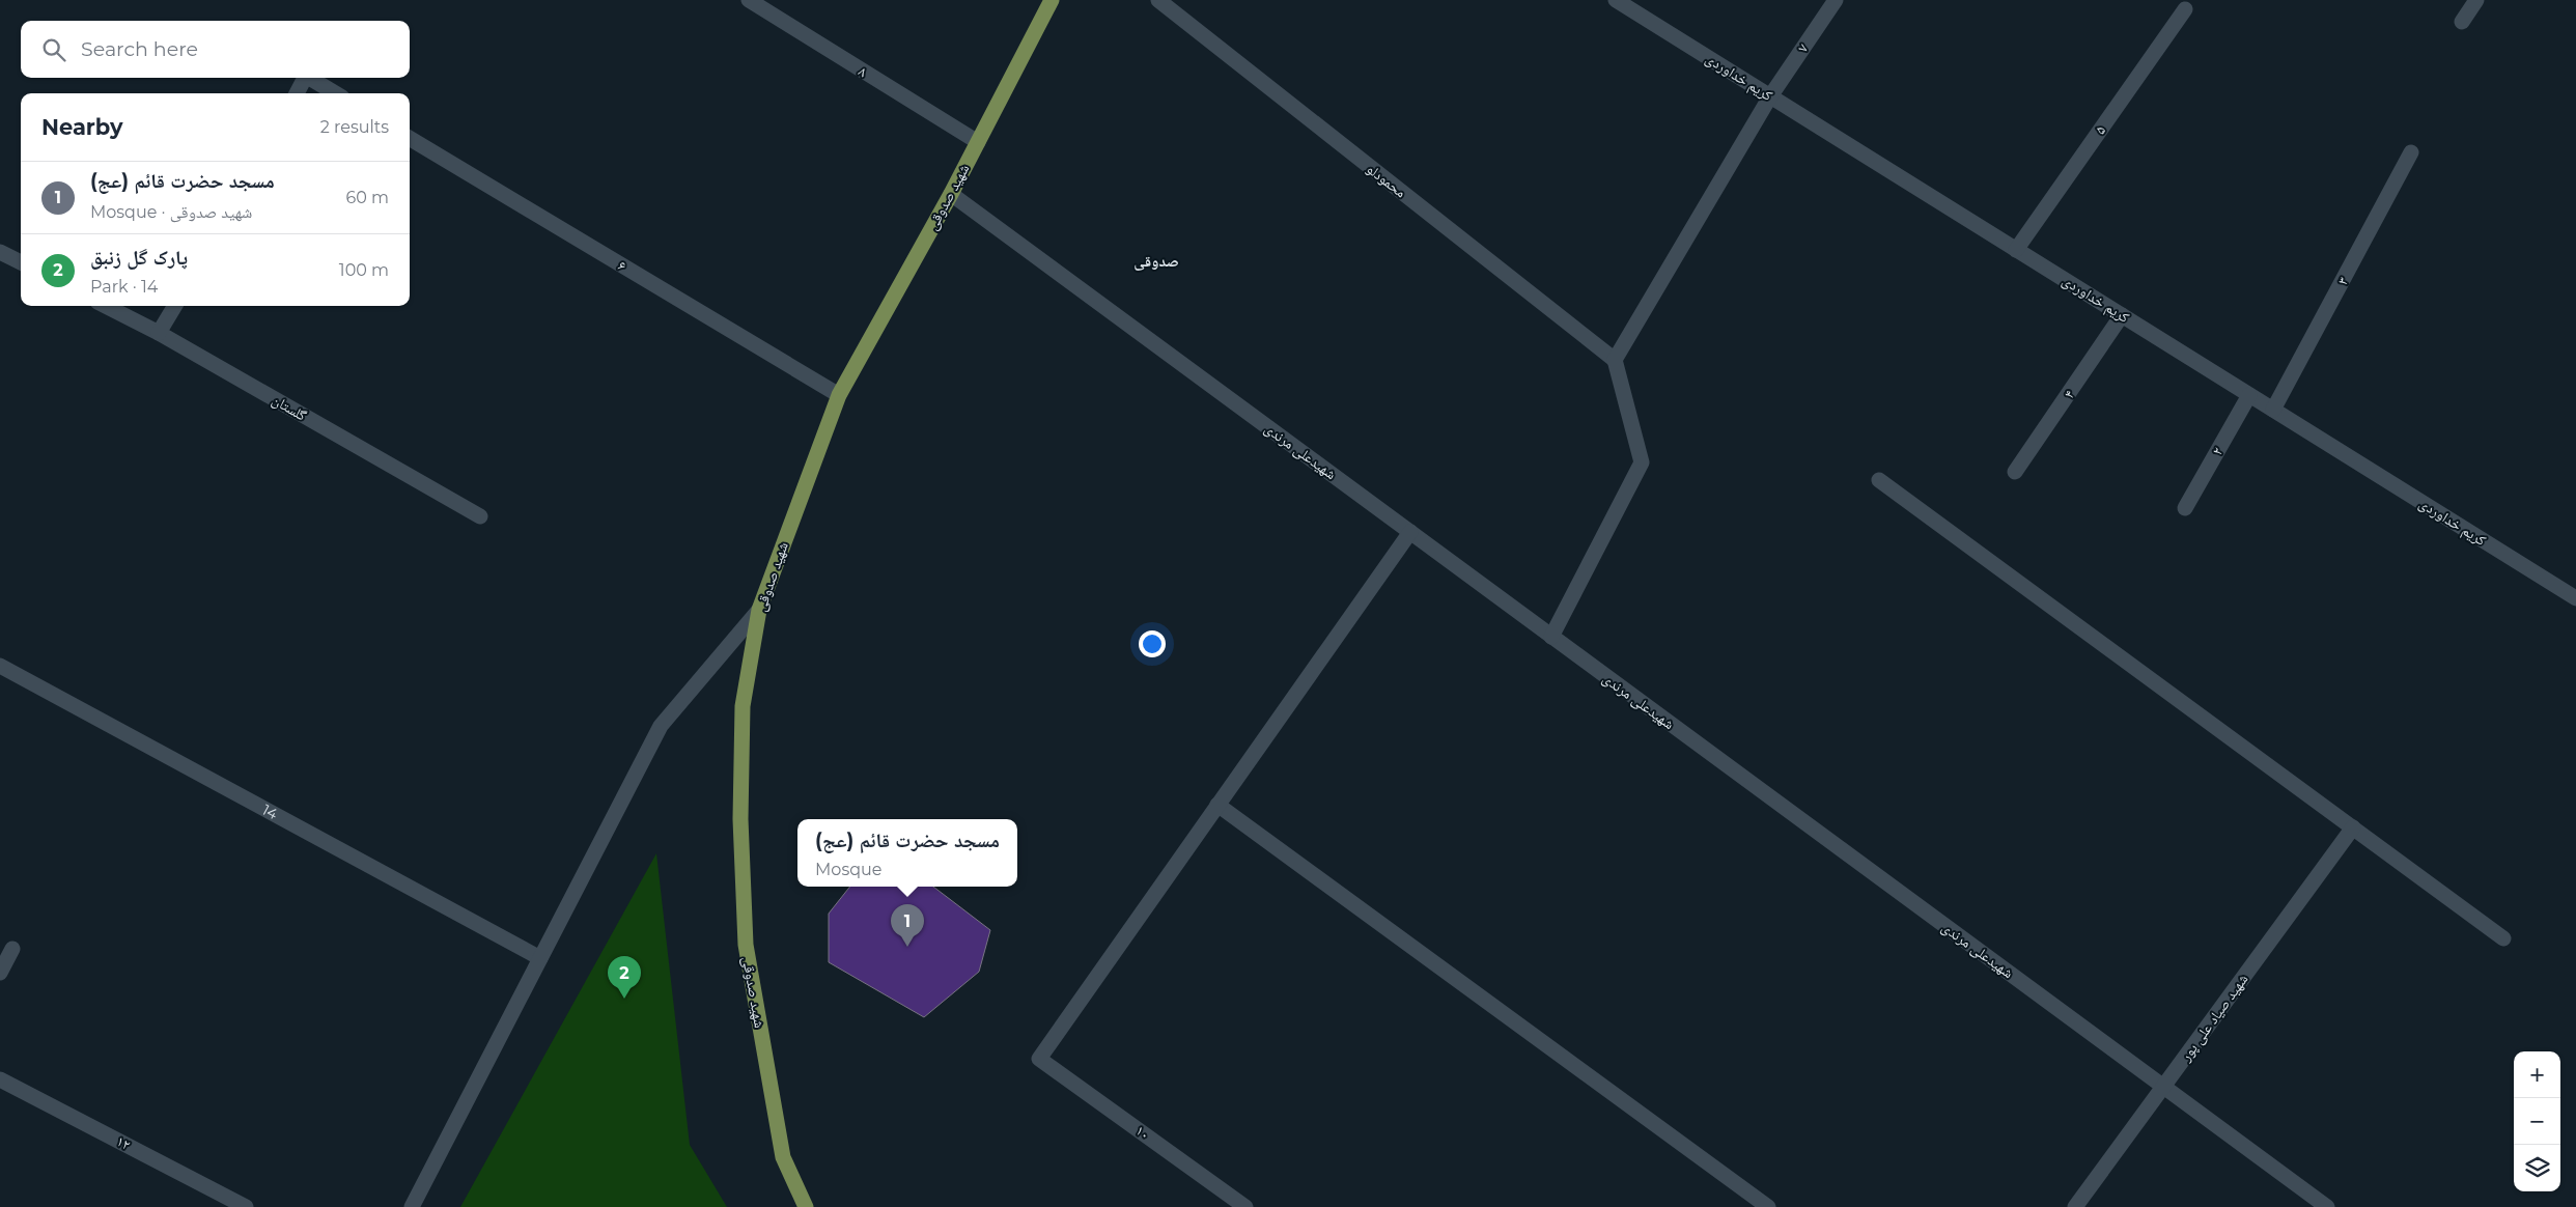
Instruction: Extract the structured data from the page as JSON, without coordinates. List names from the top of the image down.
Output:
{
  "streets": {
    "main road": ["شهید صدوقی"],
    "street": [
      "۷",
      "۸",
      "کریم خداوردی",
      "۵",
      "محمودلو",
      "۶",
      "۳",
      "۴",
      "گلستان",
      "شهیدعلی مرندی",
      "۲",
      "14",
      "شهید صیاد علی پور",
      "۱۰",
      "۱۲"
    ]
  },
  "crossings": [
    ["۷", "کریم خداوردی"],
    ["۷", "محمودلو"],
    ["۸", "شهید صدوقی"],
    ["کریم خداوردی", "۵"],
    ["کریم خداوردی", "۳"],
    ["کریم خداوردی", "۴"],
    ["کریم خداوردی", "۲"],
    ["شهید صدوقی", "۶"],
    ["شهید صدوقی", "شهیدعلی مرندی"],
    ["شهیدعلی مرندی", "شهید صیاد علی پور"]
  ],
  "districts": ["صدوقی"],
  "page": {
    "search": "Search here",
    "heading": ["Nearby", "2 results"],
    "list": [
      {
        "mark": "1",
        "name": "مسجد حضرت قائم (عج)",
        "note": "Mosque · شهید صدوقی",
        "value": "60 m"
      },
      {
        "mark": "2",
        "name": "پارک گل زنبق",
        "note": "Park · 14",
        "value": "100 m"
      }
    ],
    "popup": ["مسجد حضرت قائم (عج)", "Mosque"],
    "pins": ["1", "2"],
    "map_buttons": ["+", "−"]
  }
}
